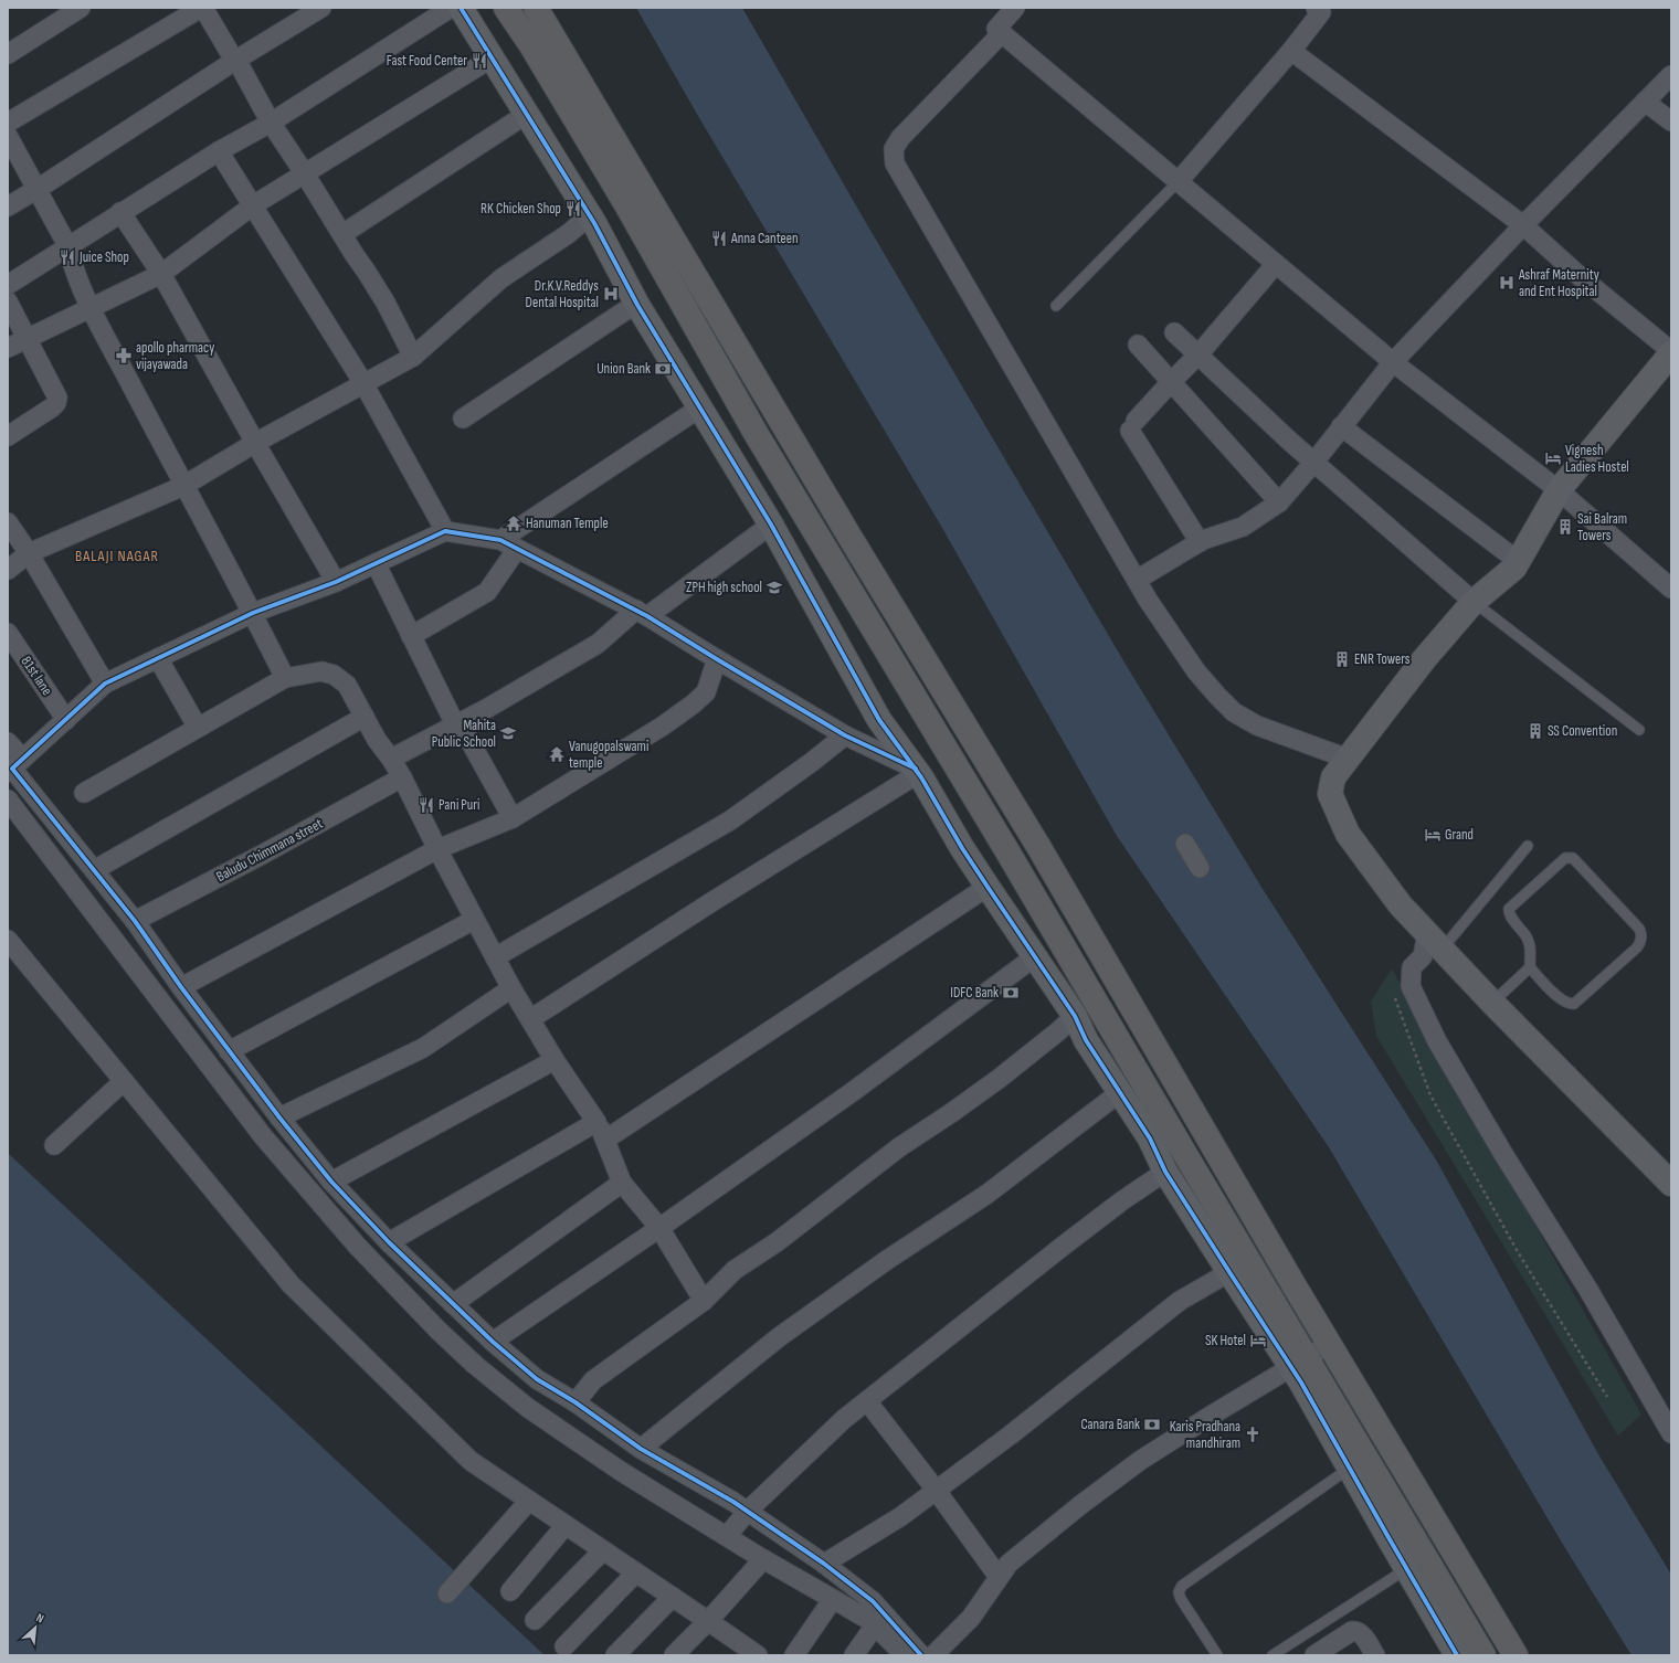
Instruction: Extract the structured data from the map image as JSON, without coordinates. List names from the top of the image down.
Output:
{
  "streets": {
    "street": ["81st lane", "Baludu Chimmana street"]
  },
  "districts": ["BALAJI NAGAR"],
  "places": {
    "restaurant": [
      "Fast Food Center",
      "RK Chicken Shop",
      "Anna Canteen",
      "Juice Shop",
      "Pani Puri"
    ],
    "hospital": ["Ashraf Maternity and Ent Hospital", "Dr.K.V.Reddys Dental Hospital"],
    "pharmacy": ["apollo pharmacy vijayawada"],
    "bank": ["Union Bank", "IDFC Bank", "Canara Bank"],
    "hotel": ["Vignesh Ladies Hostel", "Grand", "SK Hotel"],
    "temple": ["Hanuman Temple", "Vanugopalswami temple"],
    "building": ["Sai Balram Towers", "ENR Towers", "SS Convention"],
    "school or university": ["ZPH high school", "Mahita Public School"],
    "church": ["Karis Pradhana mandhiram"]
  },
  "north": "top right"
}
